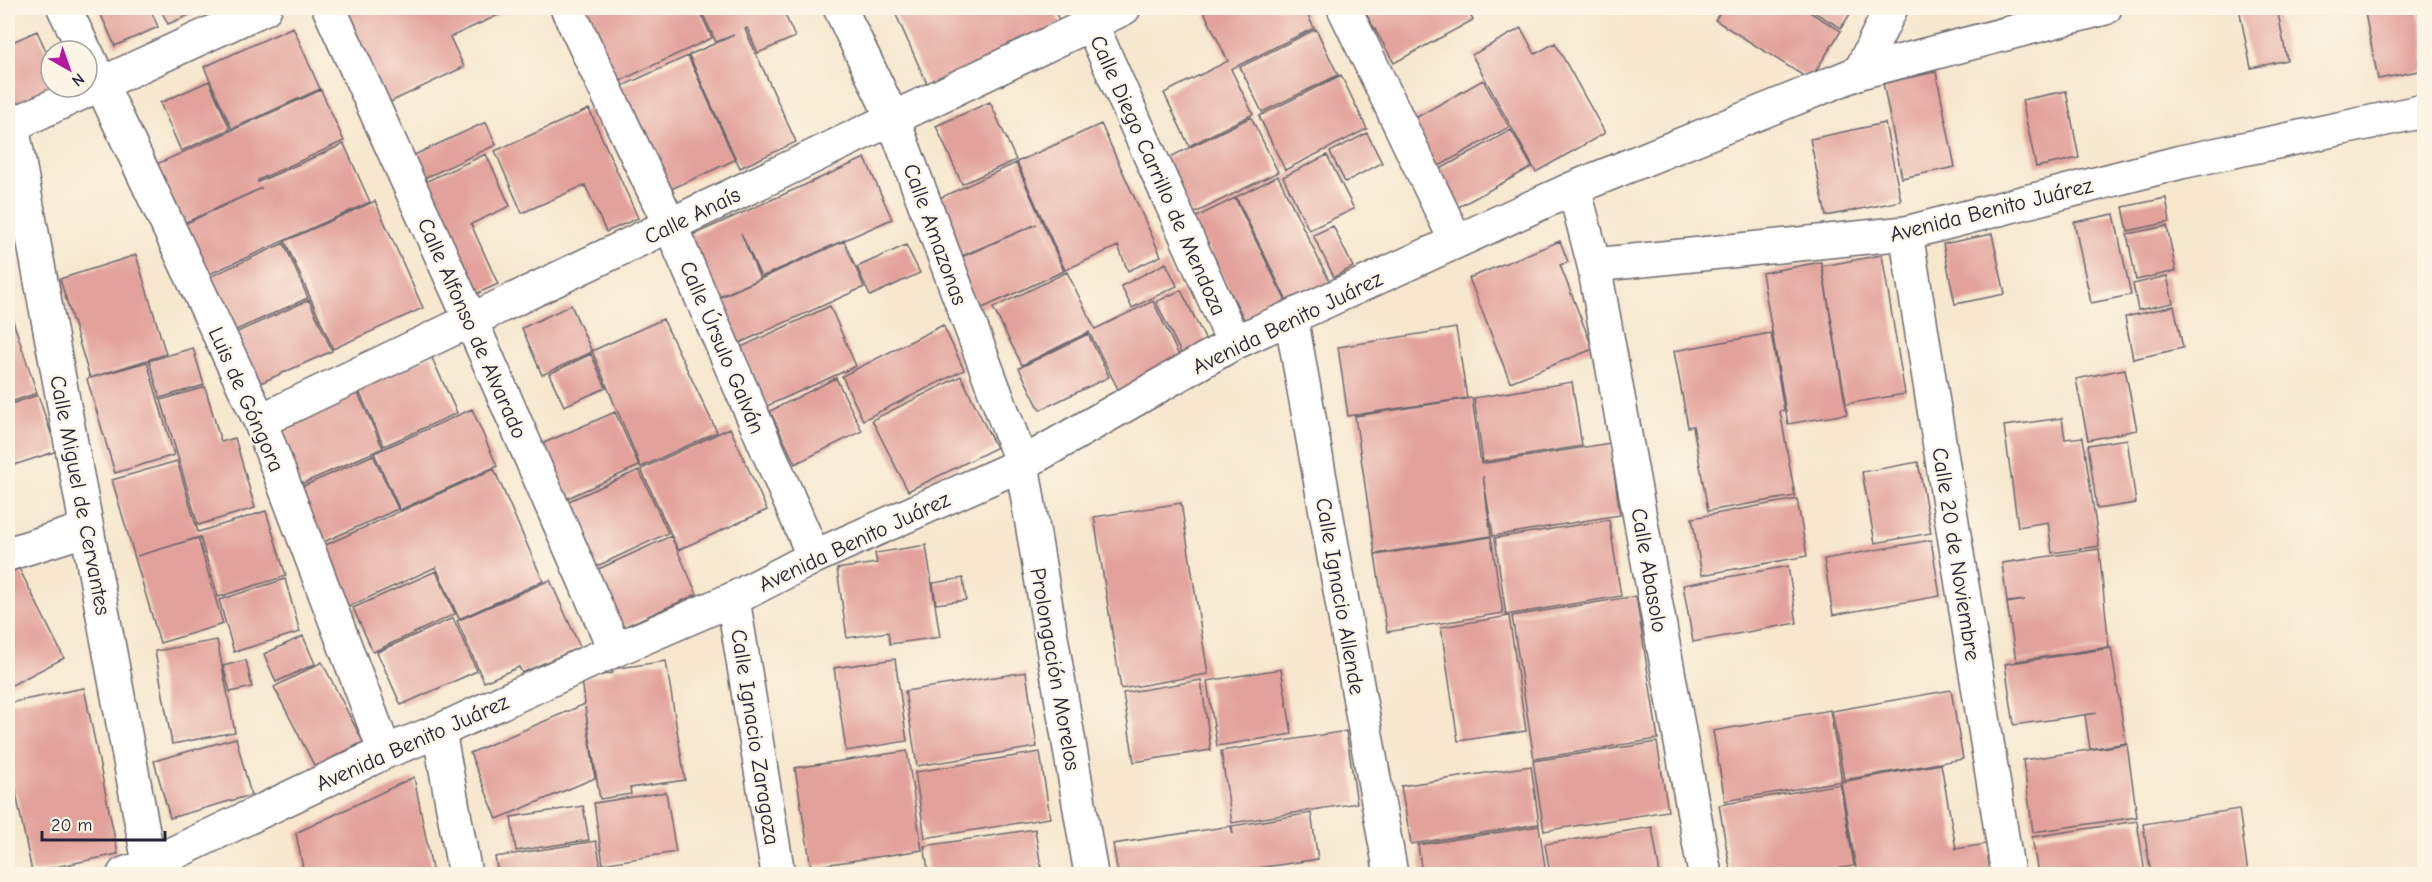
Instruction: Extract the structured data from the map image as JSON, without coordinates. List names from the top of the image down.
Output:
{
  "streets": {
    "street": [
      "Calle Diego Carrillo de Mendoza",
      "Avenida Benito Juárez",
      "Calle Anaís",
      "Calle Amazonas",
      "Calle Alfonso de Alvarado",
      "Calle Úrsulo Galván",
      "Luis de Góngora",
      "Calle Miguel de Cervantes",
      "Calle 20 de Noviembre",
      "Calle Abasolo",
      "Calle Ignacio Allende",
      "Prolongación Morelos",
      "Calle Ignacio Zaragoza"
    ]
  },
  "crossings": [
    ["Calle Diego Carrillo de Mendoza", "Avenida Benito Juárez"],
    ["Calle Diego Carrillo de Mendoza", "Calle Anaís"],
    ["Avenida Benito Juárez", "Calle Amazonas"],
    ["Avenida Benito Juárez", "Calle Alfonso de Alvarado"],
    ["Avenida Benito Juárez", "Calle Úrsulo Galván"],
    ["Avenida Benito Juárez", "Luis de Góngora"],
    ["Avenida Benito Juárez", "Calle Miguel de Cervantes"],
    ["Avenida Benito Juárez", "Calle 20 de Noviembre"],
    ["Avenida Benito Juárez", "Calle Abasolo"],
    ["Avenida Benito Juárez", "Calle Ignacio Allende"],
    ["Avenida Benito Juárez", "Prolongación Morelos"],
    ["Avenida Benito Juárez", "Calle Ignacio Zaragoza"],
    ["Calle Anaís", "Calle Amazonas"],
    ["Calle Anaís", "Calle Alfonso de Alvarado"],
    ["Calle Anaís", "Calle Úrsulo Galván"],
    ["Calle Anaís", "Luis de Góngora"],
    ["Calle Amazonas", "Prolongación Morelos"]
  ],
  "scale_bar": "20 m",
  "north": "bottom right"
}
